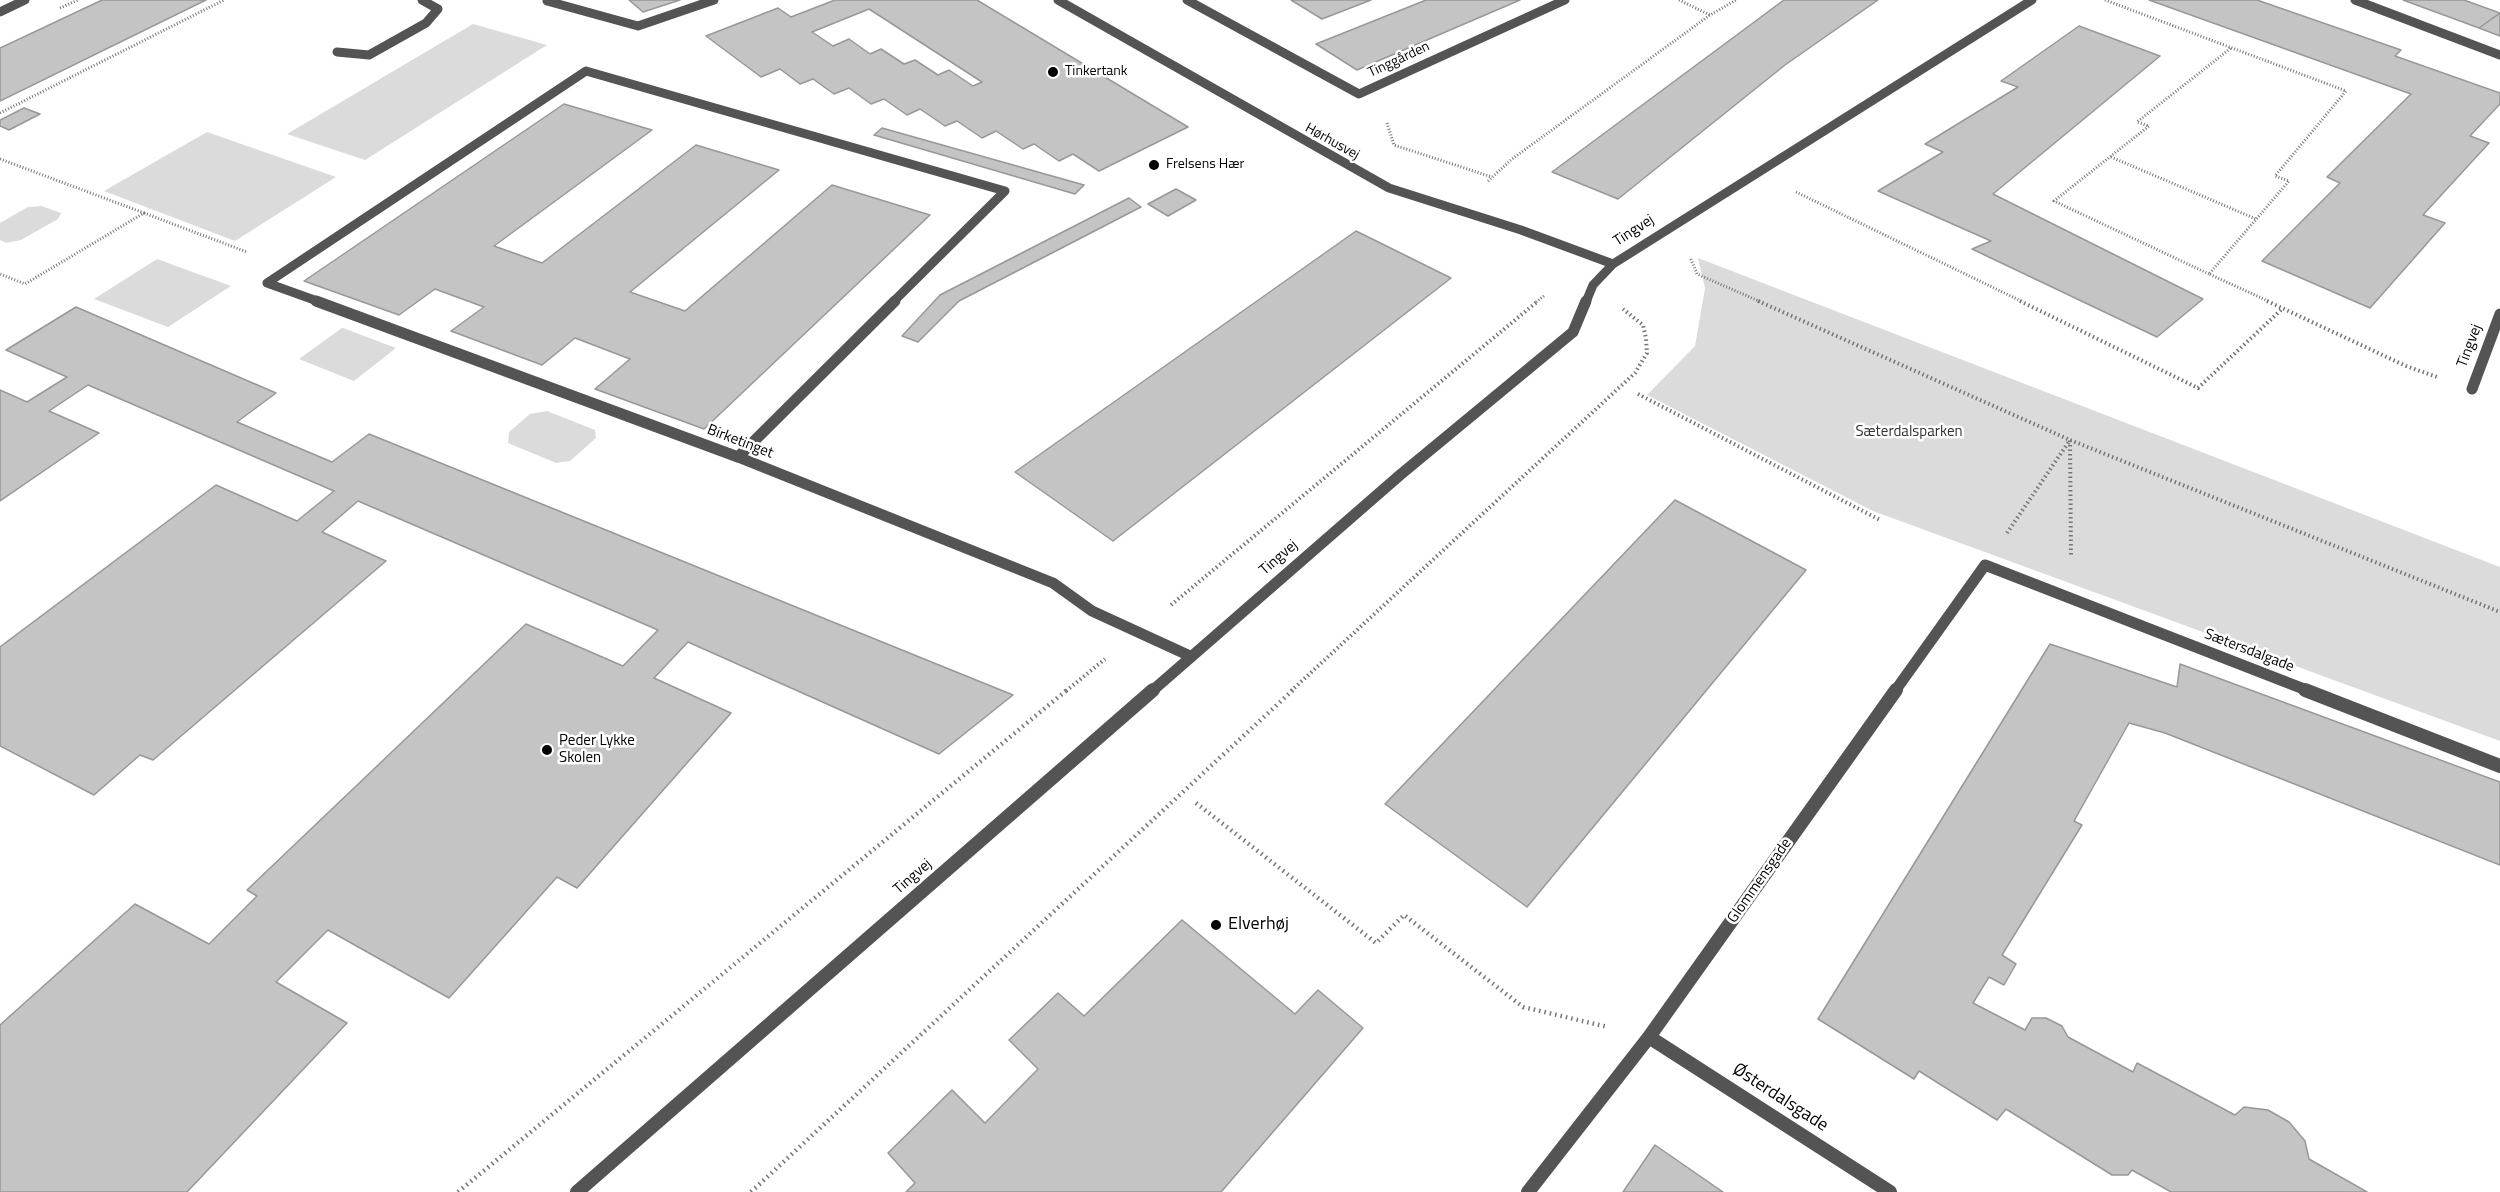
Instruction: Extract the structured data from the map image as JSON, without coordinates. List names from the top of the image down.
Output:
{
  "streets": {
    "street": [
      "Tinggården",
      "Hørhusvej",
      "Tingvej",
      "Birketinget",
      "Sætersdalgade",
      "Glommensgade",
      "Østerdalsgade"
    ]
  },
  "crossings": [
    ["Hørhusvej", "Tingvej"],
    ["Tingvej", "Birketinget"],
    ["Sætersdalgade", "Glommensgade"],
    ["Glommensgade", "Østerdalsgade"]
  ],
  "parks": ["Sæterdalsparken"],
  "places": [
    "Tinkertank",
    "Frelsens Hær",
    "Peder Lykke Skolen",
    "Elverhøj"
  ]
}
